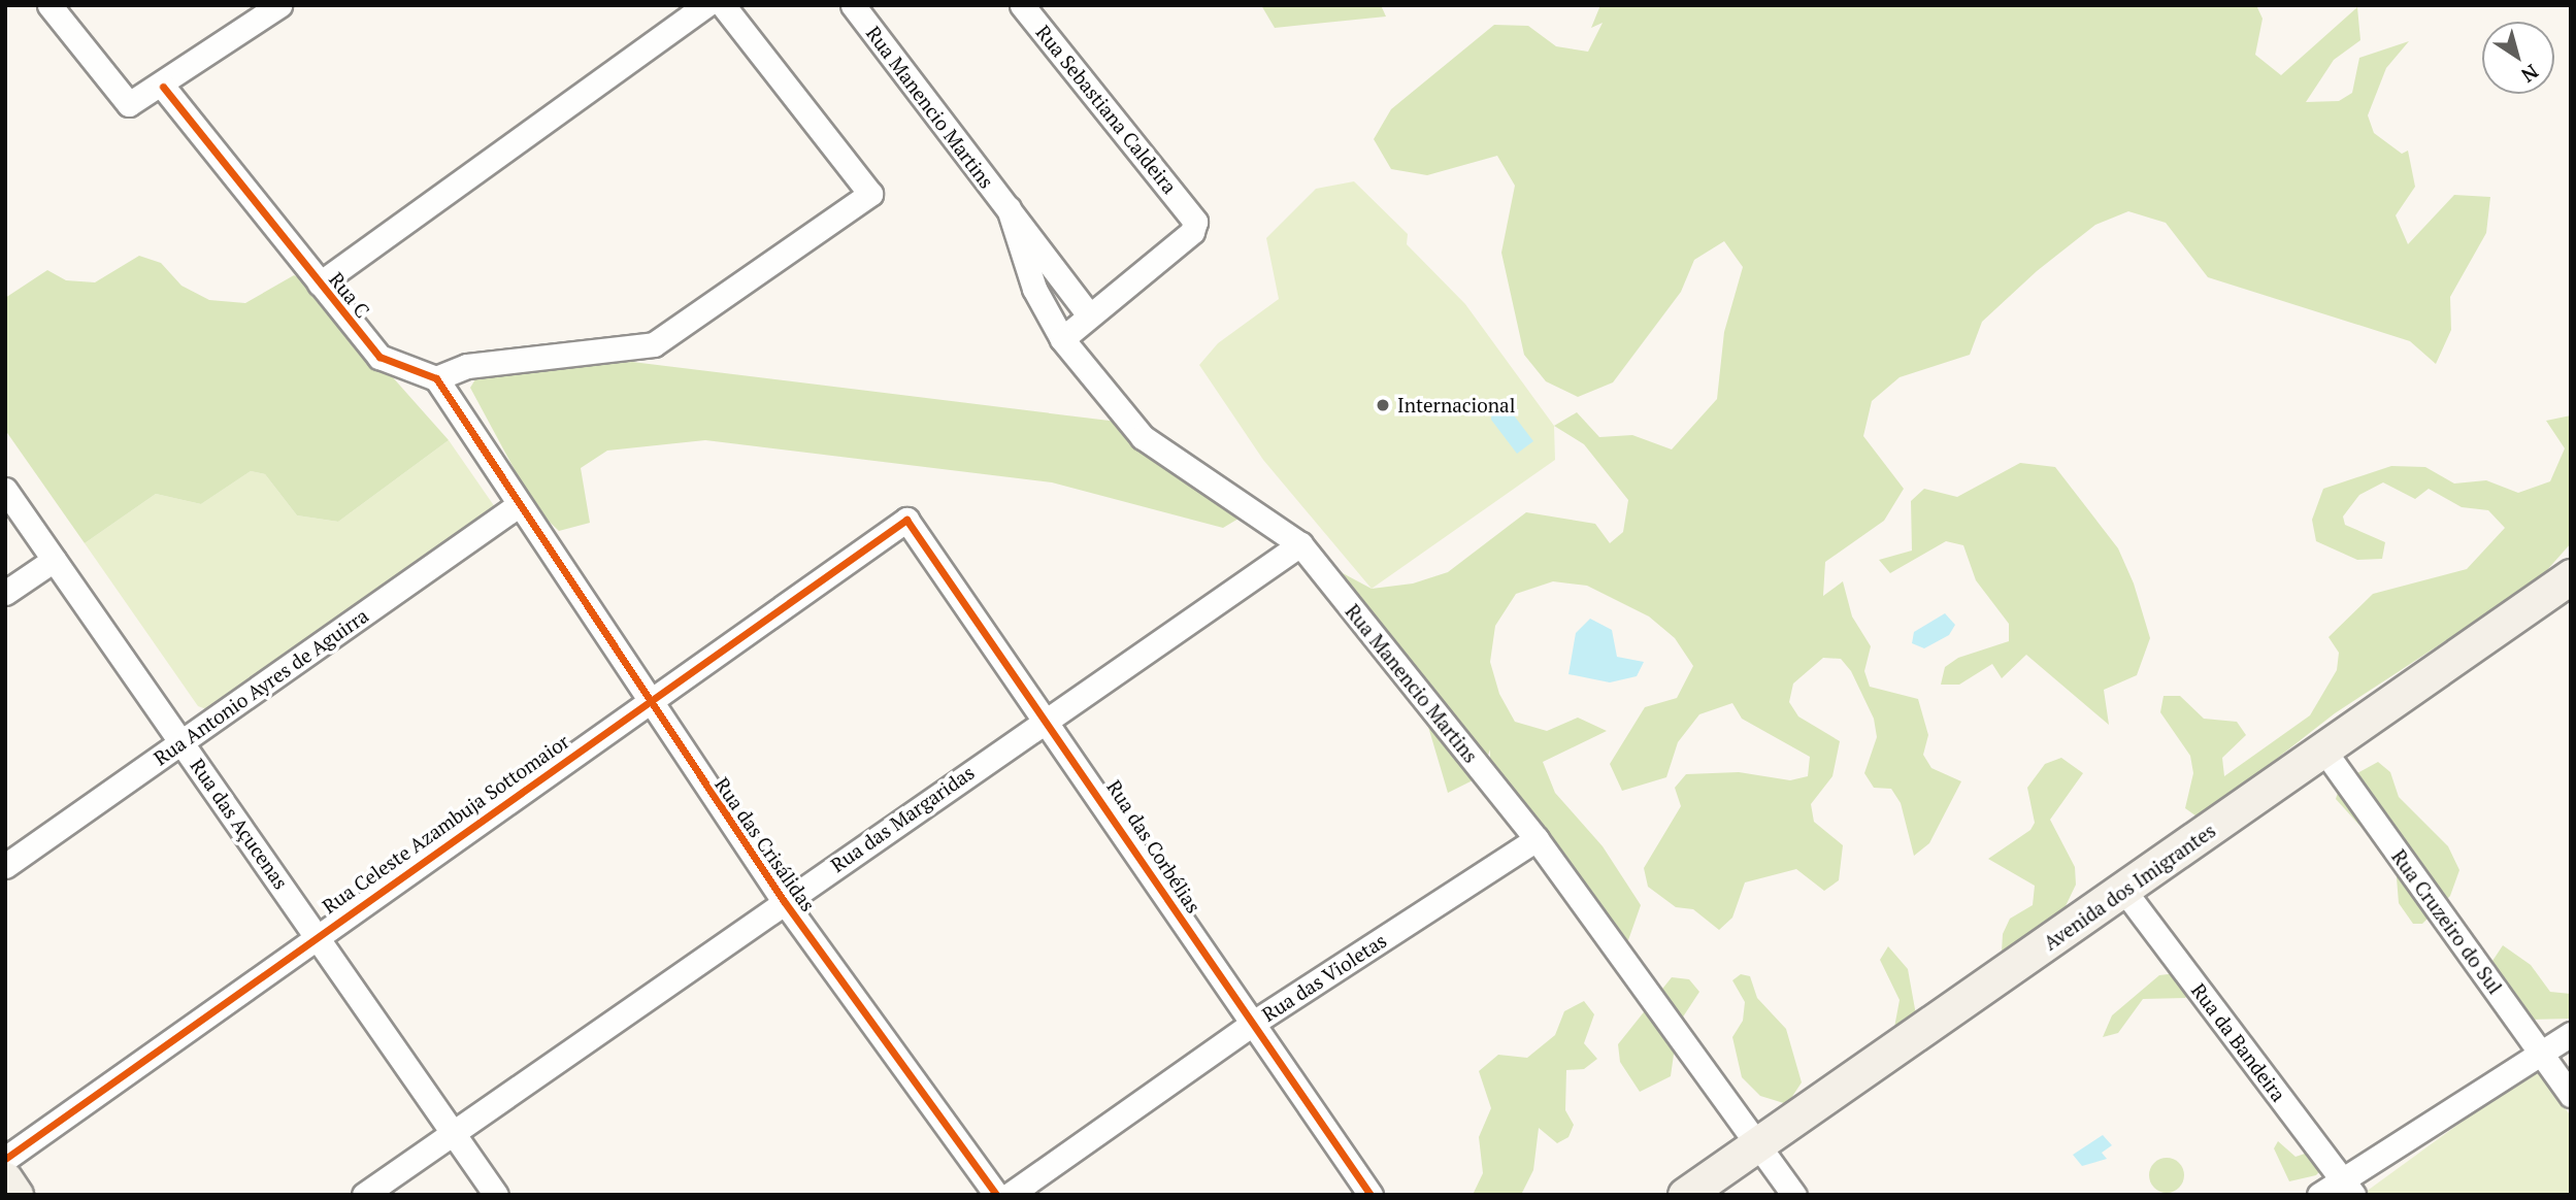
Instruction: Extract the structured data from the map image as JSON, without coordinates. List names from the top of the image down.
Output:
{
  "streets": {
    "street": [
      "Rua Manencio Martins",
      "Rua Sebastiana Caldeira",
      "Rua C",
      "Rua Antonio Ayres de Aguirra",
      "Rua das Margaridas",
      "Rua das Açucenas",
      "Rua Celeste Azambuja Sottomaior",
      "Rua das Crisálidas",
      "Rua das Corbélias",
      "Avenida dos Imigrantes",
      "Rua Cruzeiro do Sul",
      "Rua das Violetas",
      "Rua da Bandeira"
    ]
  },
  "crossings": [
    ["Rua Manencio Martins", "Rua Sebastiana Caldeira"],
    ["Rua Manencio Martins", "Rua das Margaridas"],
    ["Rua Manencio Martins", "Avenida dos Imigrantes"],
    ["Rua Manencio Martins", "Rua das Violetas"],
    ["Rua Antonio Ayres de Aguirra", "Rua das Açucenas"],
    ["Rua Antonio Ayres de Aguirra", "Rua das Crisálidas"],
    ["Rua das Margaridas", "Rua das Açucenas"],
    ["Rua das Margaridas", "Rua das Crisálidas"],
    ["Rua das Margaridas", "Rua das Corbélias"],
    ["Rua das Açucenas", "Rua Celeste Azambuja Sottomaior"],
    ["Rua Celeste Azambuja Sottomaior", "Rua das Crisálidas"],
    ["Rua Celeste Azambuja Sottomaior", "Rua das Corbélias"],
    ["Rua das Corbélias", "Rua das Violetas"],
    ["Avenida dos Imigrantes", "Rua Cruzeiro do Sul"],
    ["Avenida dos Imigrantes", "Rua da Bandeira"]
  ],
  "places": ["Internacional"],
  "north": "bottom right"
}
